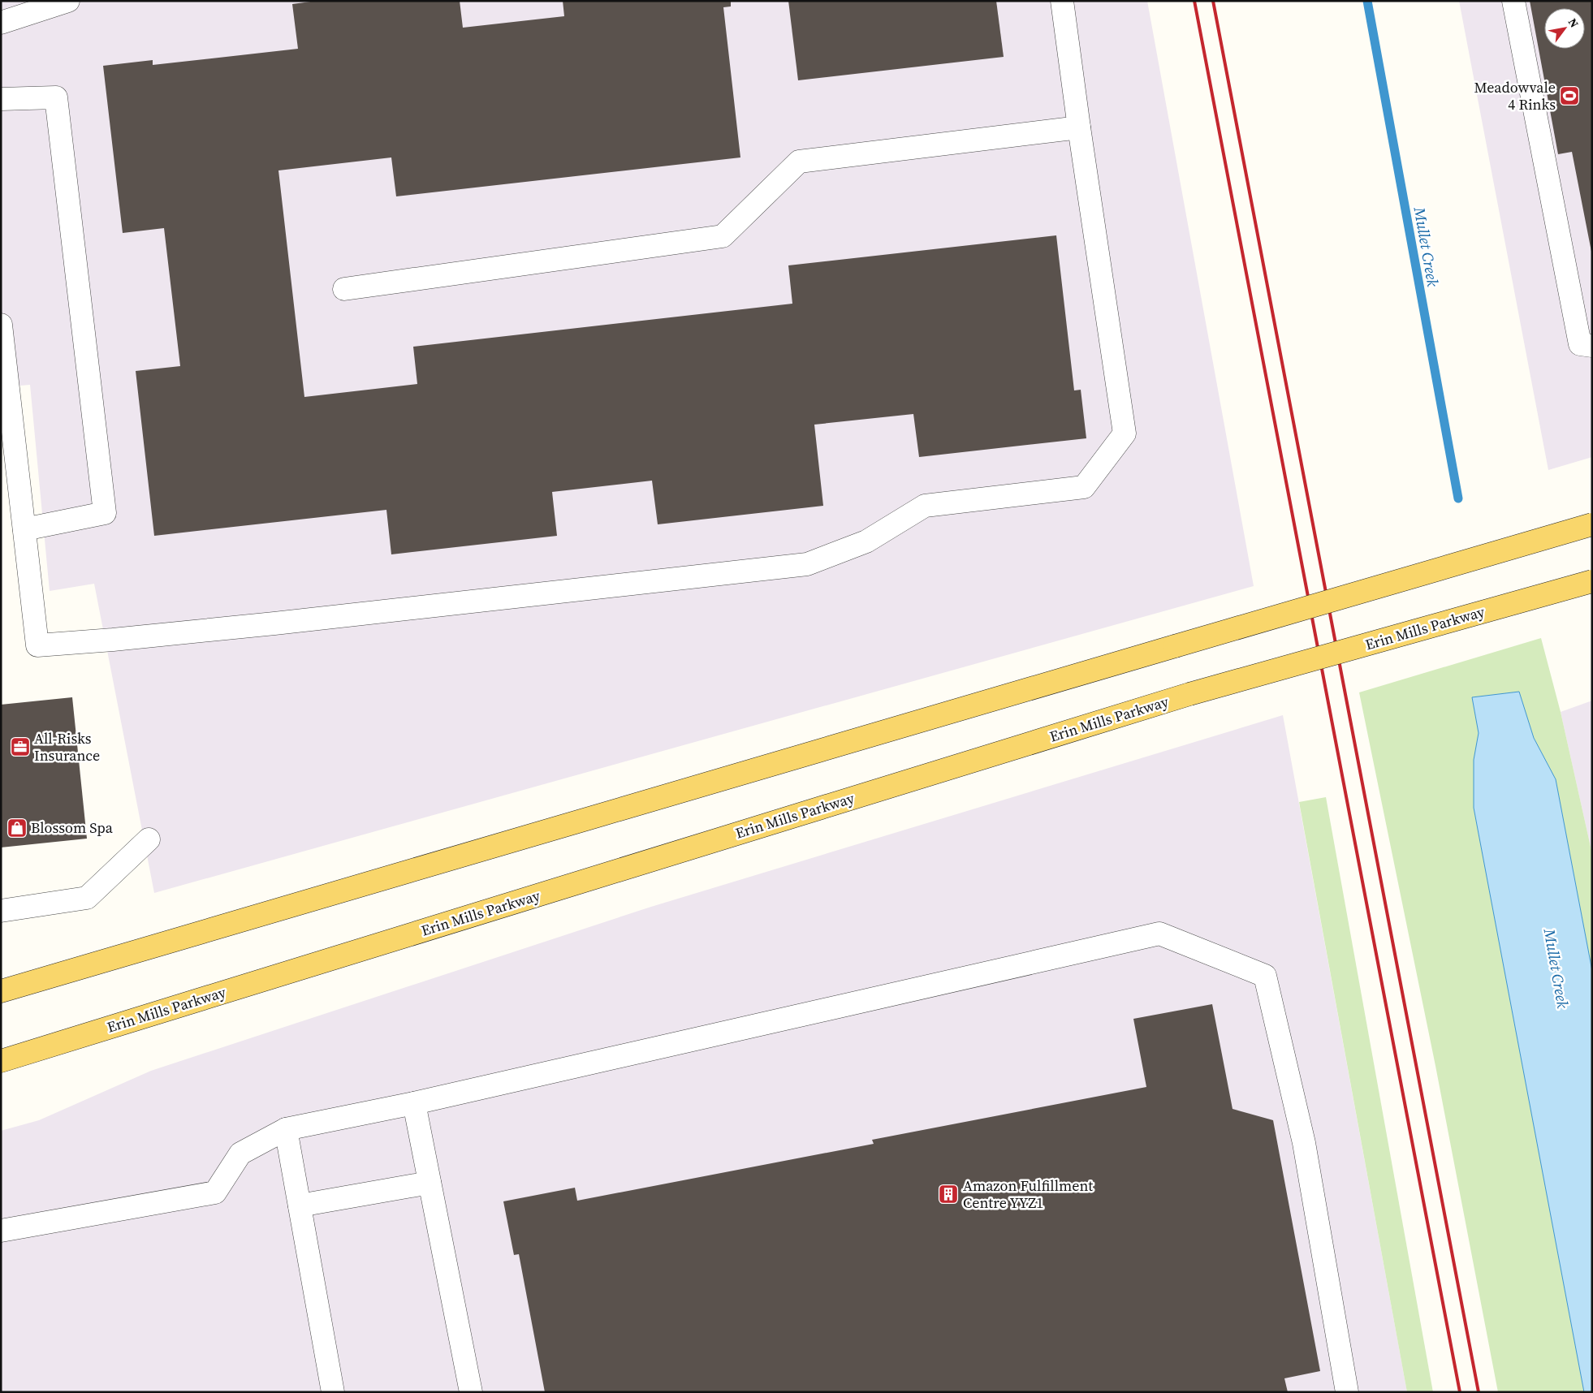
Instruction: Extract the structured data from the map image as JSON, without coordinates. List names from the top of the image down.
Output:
{
  "streets": {
    "main road": ["Erin Mills Parkway"]
  },
  "water": ["Mullet Creek"],
  "places": {
    "sports": ["Meadowvale 4 Rinks"],
    "office": ["All-Risks Insurance"],
    "shop": ["Blossom Spa"],
    "building": ["Amazon Fulfillment Centre YYZ1"]
  },
  "north": "top right"
}
